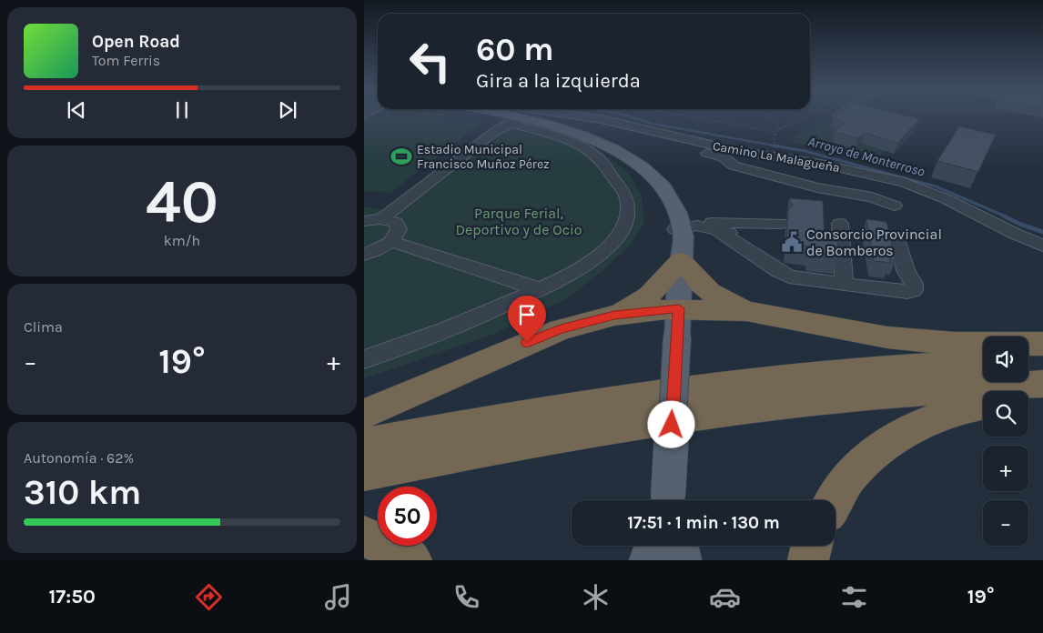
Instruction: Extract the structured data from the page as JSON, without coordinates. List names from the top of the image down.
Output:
{
  "streets": {
    "street": ["Camino La Malagueña"]
  },
  "water": ["Arroyo de Monterroso"],
  "parks": ["Parque Ferial, Deportivo y de Ocio"],
  "places": {
    "sports": ["Estadio Municipal Francisco Muñoz Pérez"],
    "public building": ["Consorcio Provincial de Bomberos"]
  },
  "page": {
    "turn": ["60 m", "Gira a la izquierda"],
    "song": ["Open Road", "Tom Ferris"],
    "tile": [
      ["40", "km/h"],
      "Clima",
      ["Autonomía · 62%", "310 km"]
    ],
    "map_buttons": ["+", "−"],
    "heat": ["−", "19°", "+"],
    "limit": "50",
    "trip": "17:51 · 1 min · 130 m",
    "tabs": ["17:50", "19°"]
  }
}
